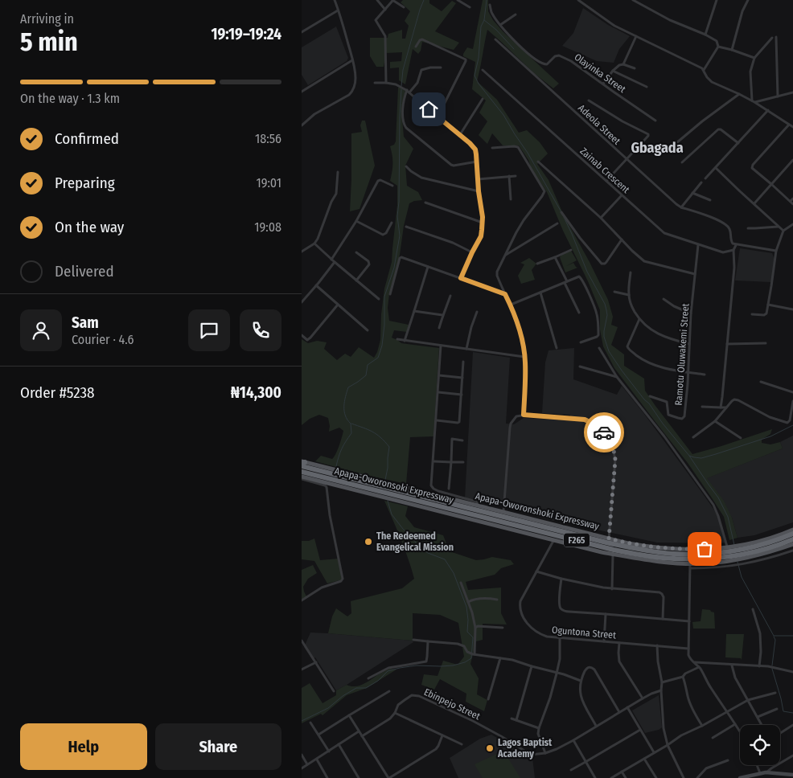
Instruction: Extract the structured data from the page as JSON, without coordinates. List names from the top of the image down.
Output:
{
  "streets": {
    "highway": ["Apapa-Oworonsoki Expressway", "Apapa-Oworonshoki Expressway", "F265"],
    "street": [
      "Olayinka Street",
      "Adeola Street",
      "Zainab Crescent",
      "Ramotu Oluwakemi Street",
      "Oguntona Street",
      "Ebinpejo Street"
    ]
  },
  "crossings": [
    ["Zainab Crescent", "Ramotu Oluwakemi Street"],
    ["Apapa-Oworonsoki Expressway", "Apapa-Oworonshoki Expressway"],
    ["Apapa-Oworonsoki Expressway", "Oguntona Street"]
  ],
  "districts": ["Gbagada"],
  "places": ["The Redeemed Evangelical Mission", "Lagos Baptist Academy"],
  "page": {
    "heading": ["5 min", "Arriving in", "19:19–19:24"],
    "panel": [
      "Sam",
      "Courier · 4.6",
      "Order #5238",
      "₦14,300"
    ],
    "bar": "On the way · 1.3 km",
    "list": [
      ["Confirmed", "18:56"],
      ["Preparing", "19:01"],
      ["On the way", "19:08"],
      "Delivered"
    ],
    "buttons": ["Help", "Share"]
  }
}
